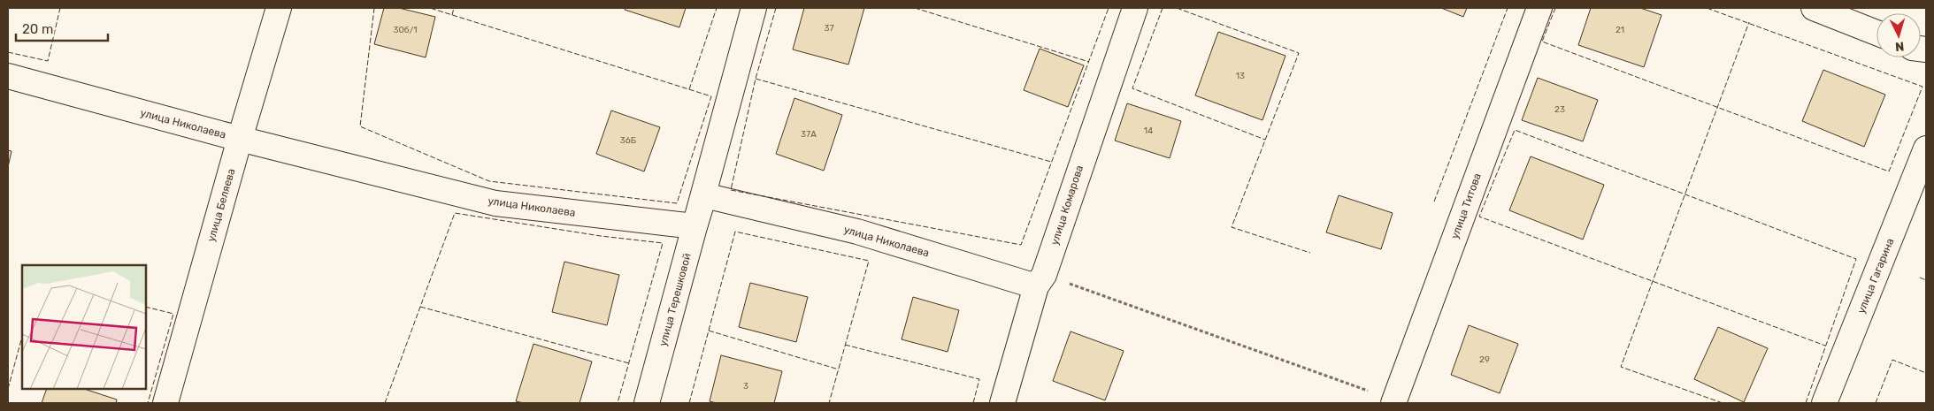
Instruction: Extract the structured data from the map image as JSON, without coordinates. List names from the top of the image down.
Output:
{
  "streets": {
    "street": [
      "улица Николаева",
      "улица Беляева",
      "улица Комарова",
      "улица Титова",
      "улица Гагарина",
      "улица Терешковой"
    ]
  },
  "crossings": [
    ["улица Николаева", "улица Беляева"],
    ["улица Николаева", "улица Комарова"],
    ["улица Николаева", "улица Терешковой"]
  ],
  "house_numbers": [
    "37",
    "30б/1",
    "21",
    "13",
    "23",
    "14",
    "37А",
    "36Б",
    "29",
    "3"
  ],
  "scale_bar": "20 m",
  "north": "bottom"
}
